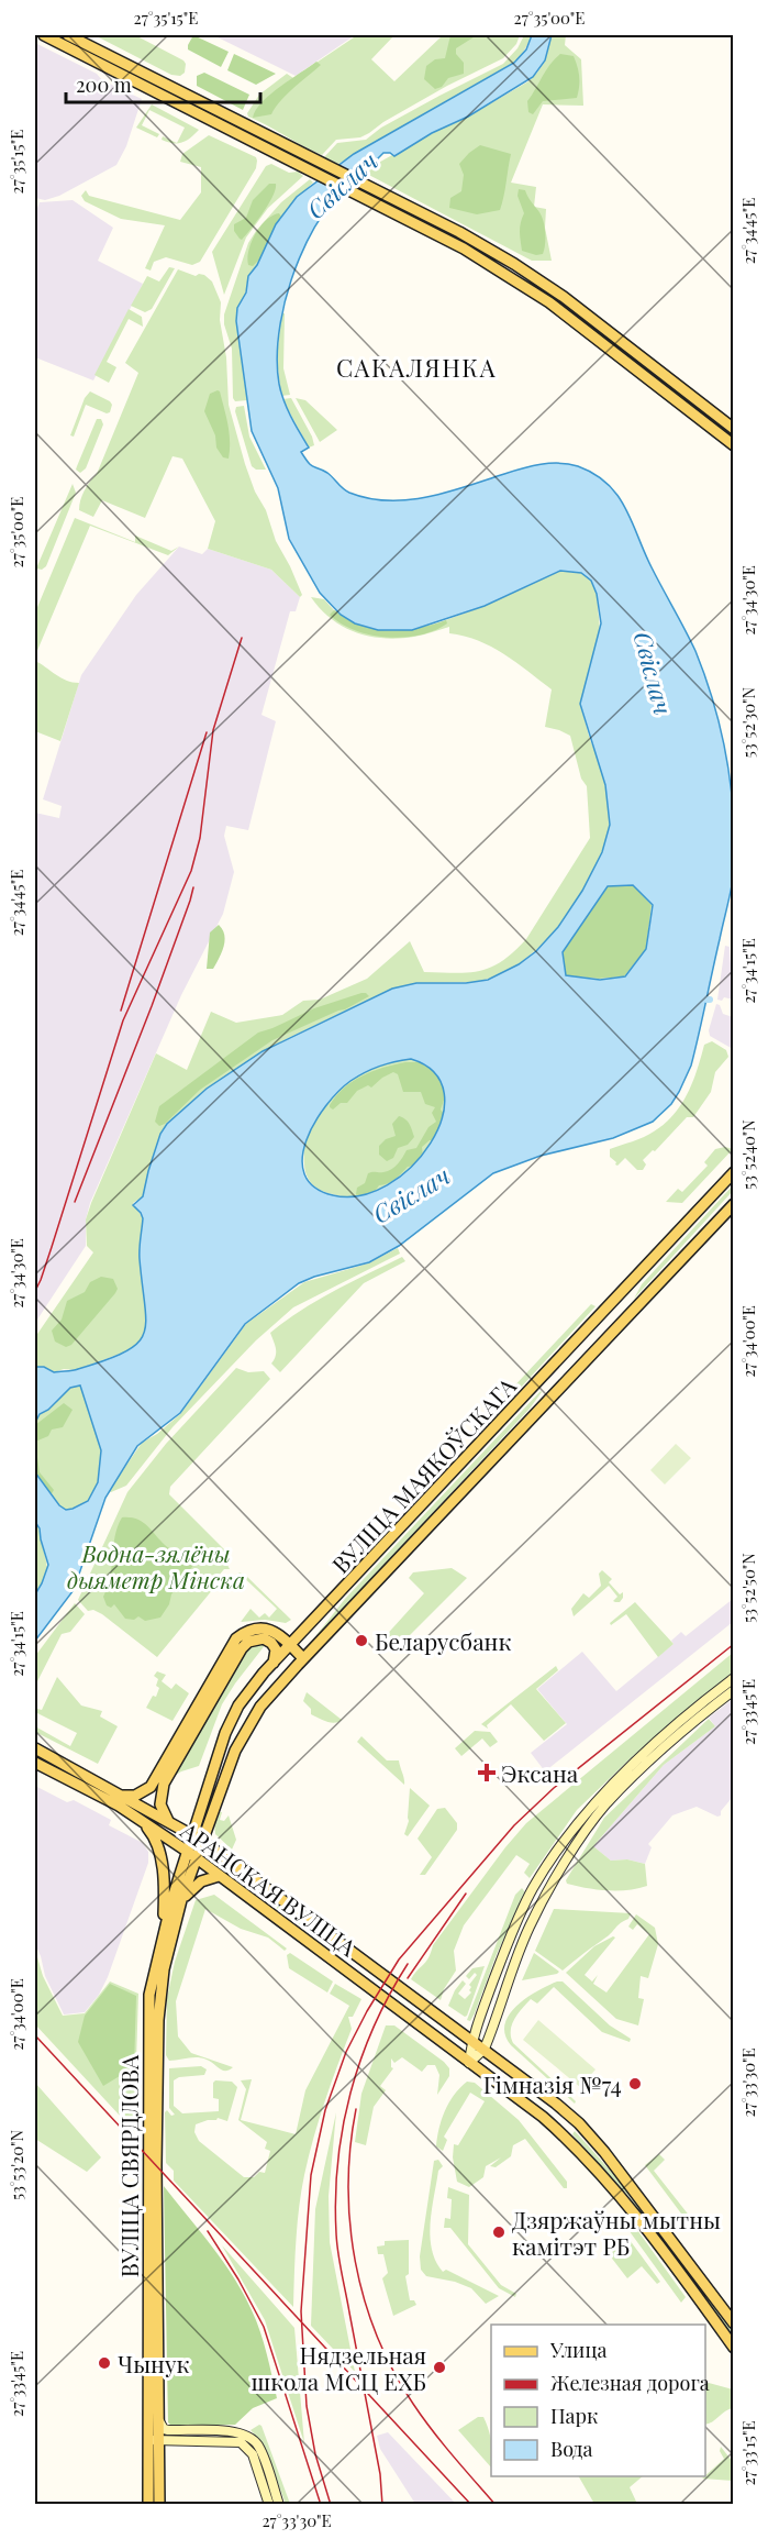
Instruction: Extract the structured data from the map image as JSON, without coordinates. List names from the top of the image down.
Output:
{
  "streets": {
    "main road": ["ВУЛІЦА МАЯКОЎСКАГА", "АРАНСКАЯ ВУЛІЦА", "ВУЛІЦА СВЯРДЛОВА"]
  },
  "crossings": [
    ["ВУЛІЦА МАЯКОЎСКАГА", "АРАНСКАЯ ВУЛІЦА"],
    ["ВУЛІЦА МАЯКОЎСКАГА", "ВУЛІЦА СВЯРДЛОВА"],
    ["АРАНСКАЯ ВУЛІЦА", "ВУЛІЦА СВЯРДЛОВА"]
  ],
  "districts": ["САКАЛЯНКА"],
  "water": ["Свіслач"],
  "parks": ["Водна-зялёны дыяметр Мінска"],
  "places": {
    "other": [
      "Беларусбанк",
      "Гімназія №74",
      "Дзяржаўны мытны камітэт РБ",
      "Чынук",
      "Нядзельная школа МСЦ ЕХБ"
    ],
    "health": ["Эксана"]
  },
  "legend": [
    "Улица",
    "Железная дорога",
    "Парк",
    "Вода"
  ],
  "scale_bar": "200 m",
  "coordinates": [
    "27°35'15\"E",
    "27°35'00\"E",
    "27°34'45\"E",
    "27°34'30\"E",
    "53°52'30\"N",
    "27°34'15\"E",
    "53°52'40\"N",
    "27°34'00\"E",
    "53°52'50\"N",
    "27°33'45\"E",
    "27°33'30\"E",
    "53°53'20\"N",
    "27°33'15\"E"
  ]
}
